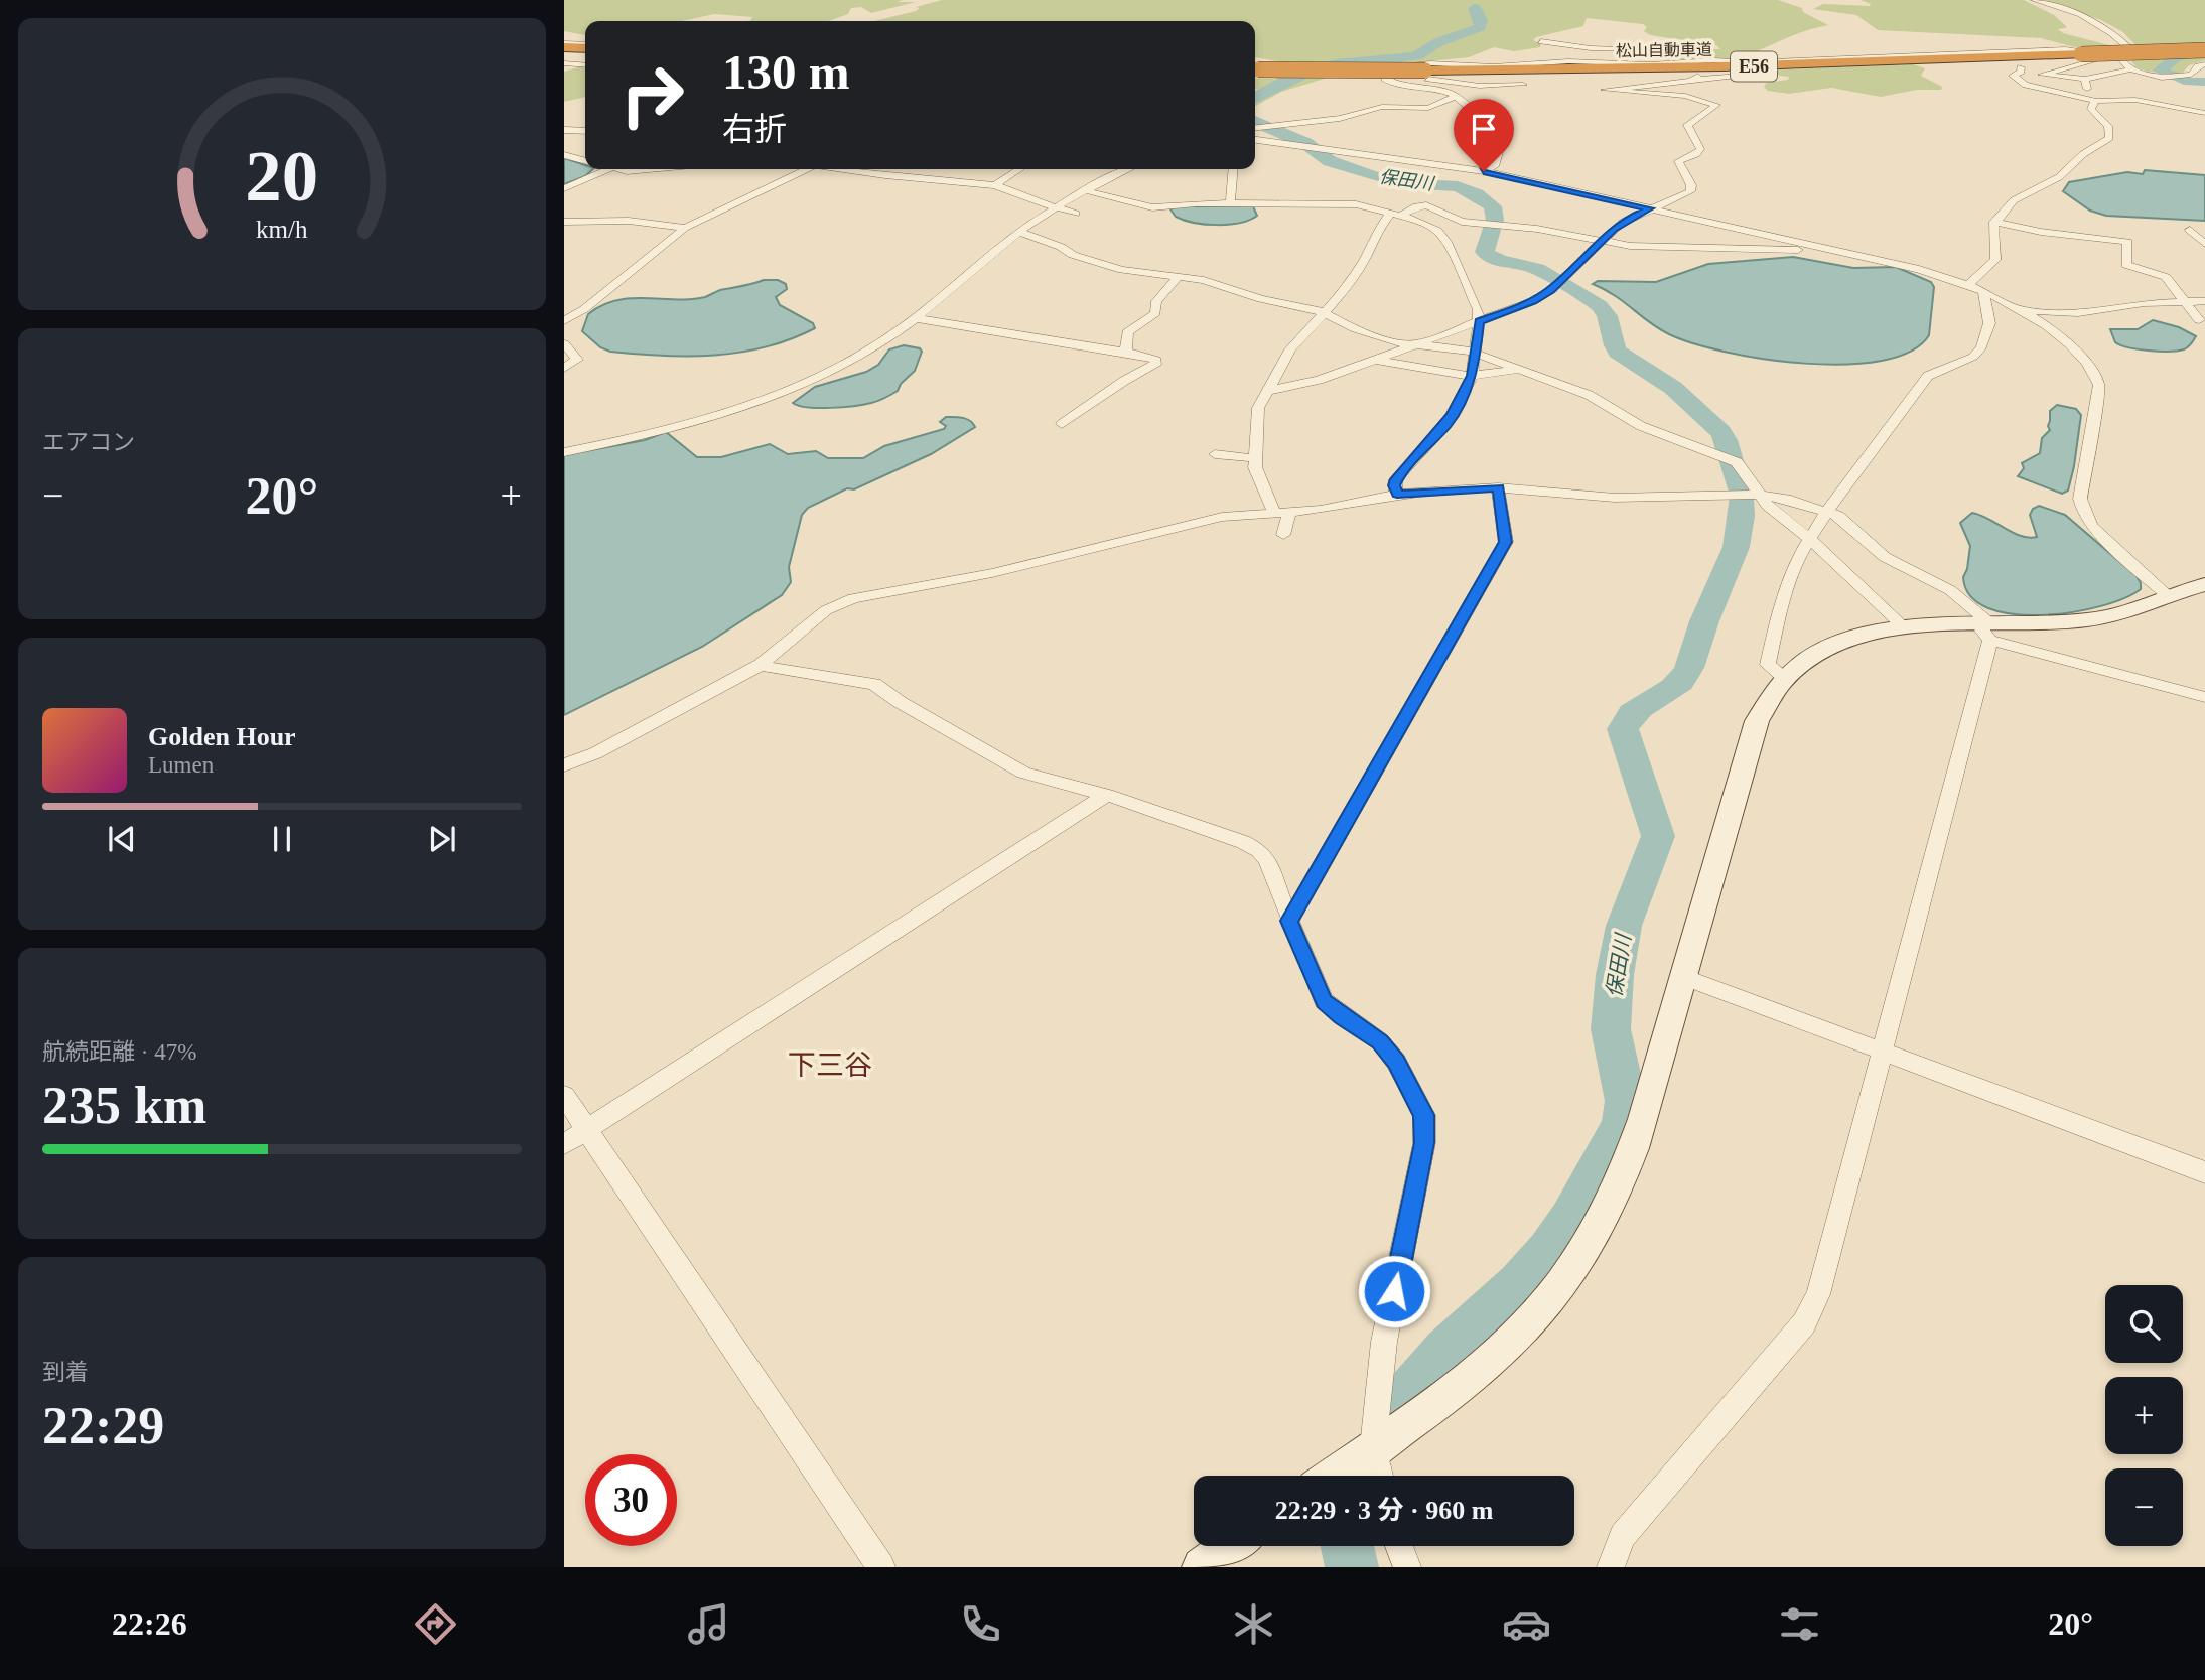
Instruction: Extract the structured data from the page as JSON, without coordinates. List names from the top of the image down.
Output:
{
  "streets": {
    "highway": ["松山自動車道", "E56"]
  },
  "districts": ["下三谷"],
  "water": ["保田川"],
  "page": {
    "turn": ["130 m", "右折"],
    "tile": [
      "エアコン",
      ["航続距離 · 47%", "235 km"],
      ["到着", "22:29"]
    ],
    "heat": ["−", "20°", "+"],
    "song": ["Golden Hour", "Lumen"],
    "map_buttons": ["+", "−"],
    "limit": "30",
    "trip": "22:29 · 3 分 · 960 m",
    "tabs": ["22:26", "20°"],
    "gauge": ["20", "km/h"]
  }
}
